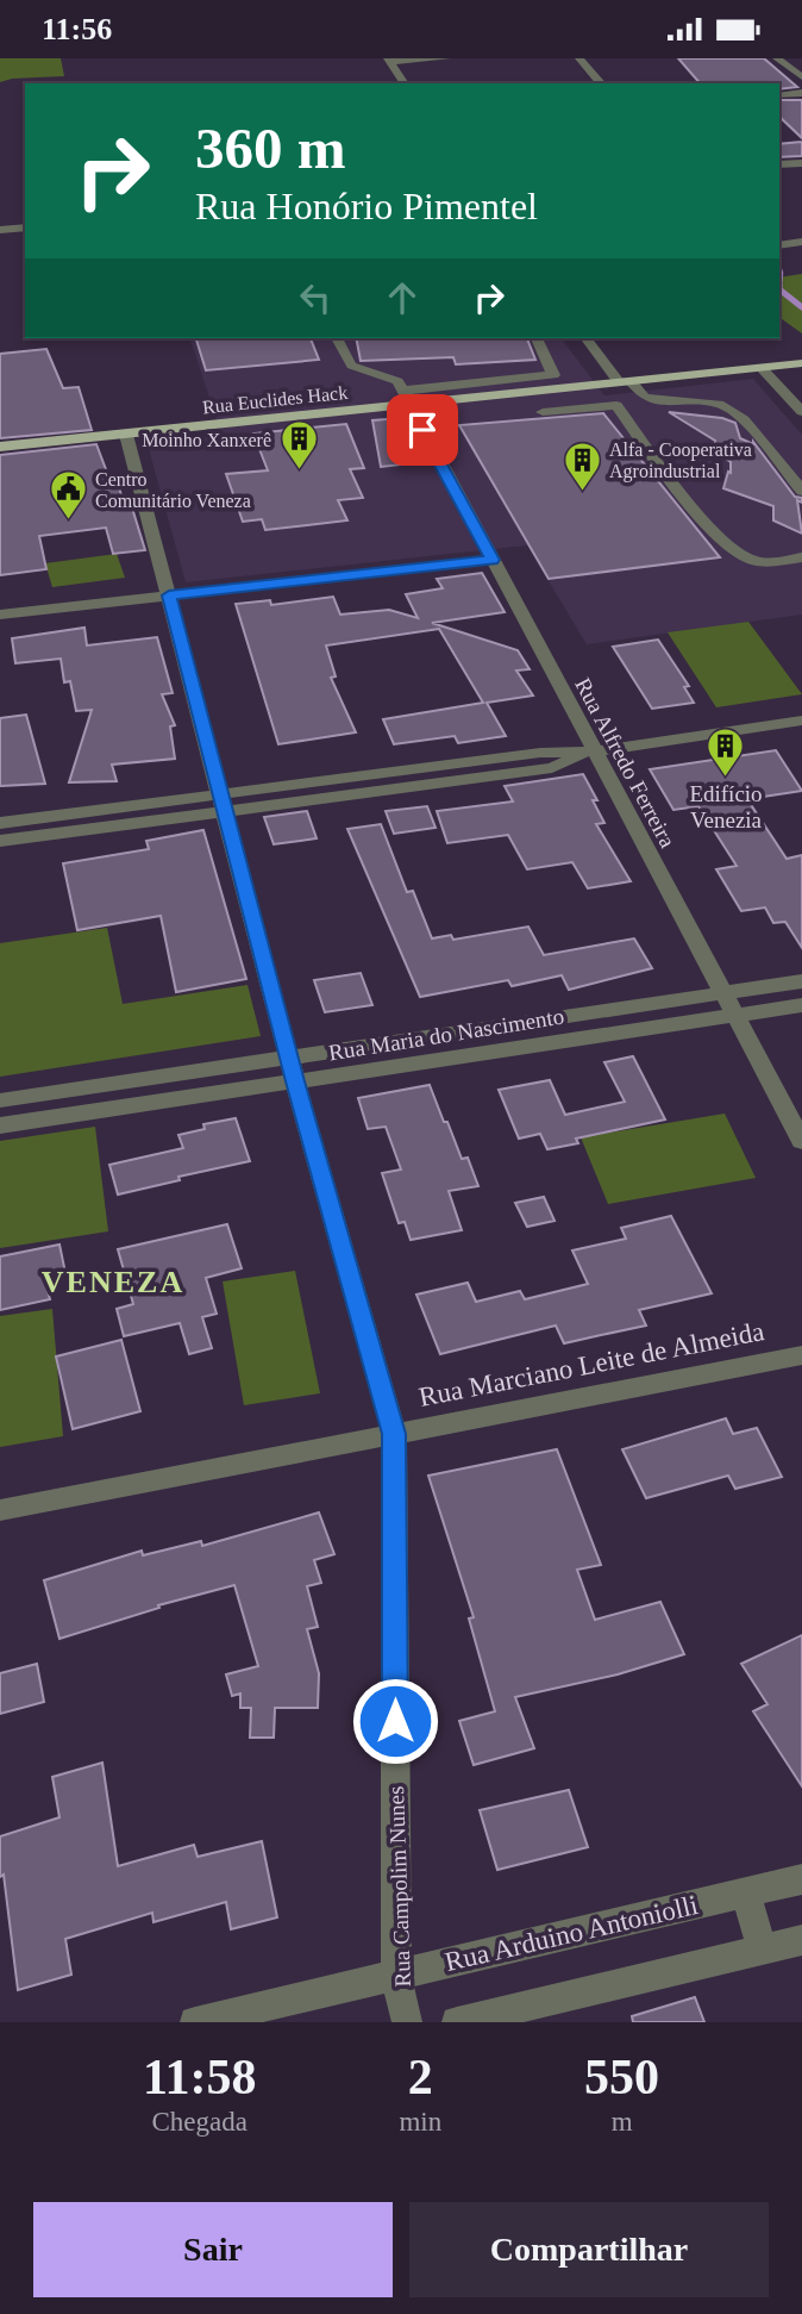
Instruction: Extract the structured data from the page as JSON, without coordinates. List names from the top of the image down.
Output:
{
  "streets": {
    "main road": ["Rua Euclides Hack"],
    "street": [
      "Rua Alfredo Ferreira",
      "Rua Maria do Nascimento",
      "Rua Marciano Leite de Almeida",
      "Rua Campolim Nunes",
      "Rua Arduino Antoniolli"
    ]
  },
  "crossings": [
    ["Rua Euclides Hack", "Rua Alfredo Ferreira"],
    ["Rua Euclides Hack", "Rua Campolim Nunes"],
    ["Rua Alfredo Ferreira", "Rua Maria do Nascimento"],
    ["Rua Maria do Nascimento", "Rua Campolim Nunes"],
    ["Rua Marciano Leite de Almeida", "Rua Campolim Nunes"],
    ["Rua Campolim Nunes", "Rua Arduino Antoniolli"]
  ],
  "districts": ["VENEZA"],
  "places": {
    "building": ["Moinho Xanxerê", "Alfa - Cooperativa Agroindustrial", "Edifício Venezia"],
    "public building": ["Centro Comunitário Veneza"]
  },
  "page": {
    "status": "11:56",
    "turn": ["360 m", "Rua Honório Pimentel"],
    "eta": [
      "11:58",
      "Chegada",
      "2",
      "min",
      "550",
      "m"
    ],
    "buttons": ["Sair", "Compartilhar"]
  }
}
